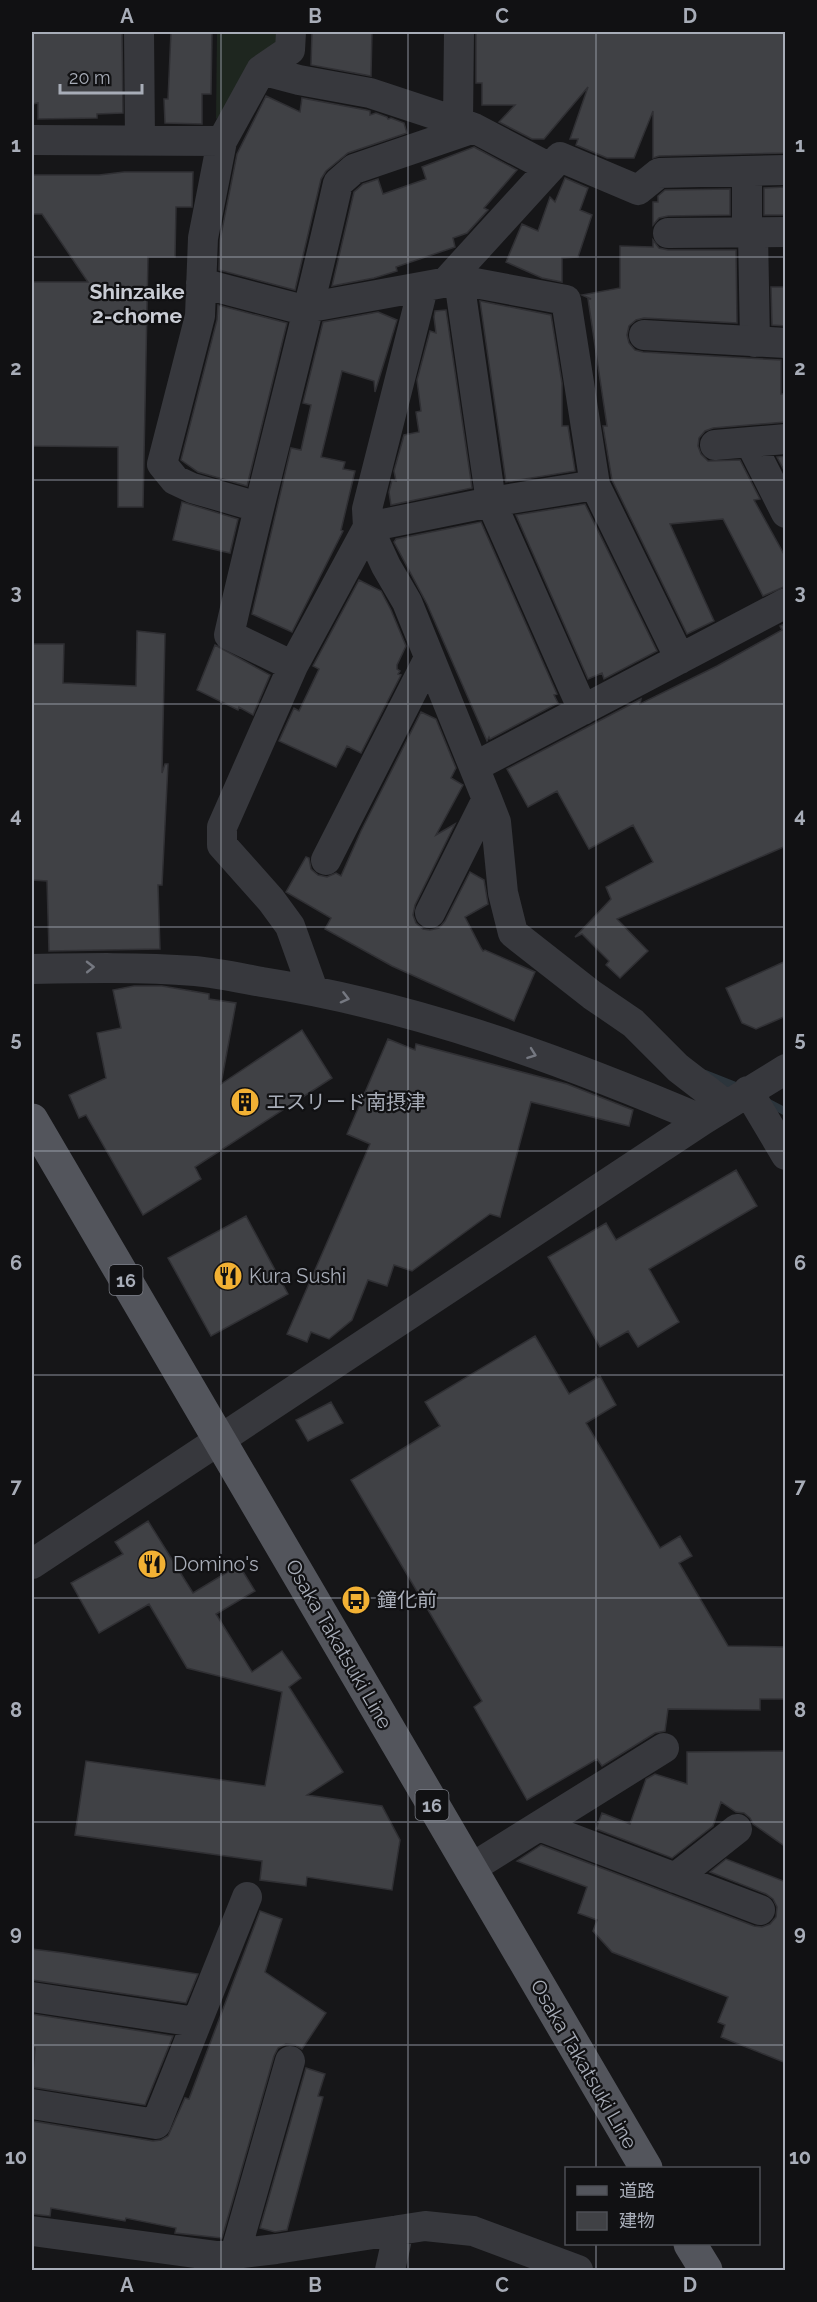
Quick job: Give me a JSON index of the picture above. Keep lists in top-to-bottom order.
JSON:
{
  "streets": {
    "main road": ["16", "Osaka Takatsuki Line"]
  },
  "districts": ["Shinzaike 2-chome"],
  "places": {
    "building": ["エスリード南摂津"],
    "restaurant": ["Kura Sushi", "Domino's"],
    "bus stop": ["鐘化前"]
  },
  "legend": ["道路", "建物"],
  "scale_bar": "20 m",
  "grid": {
    "columns": [
      "A",
      "B",
      "C",
      "D"
    ],
    "rows": [
      "1",
      "2",
      "3",
      "4",
      "5",
      "6",
      "7",
      "8",
      "9",
      "10"
    ]
  }
}
